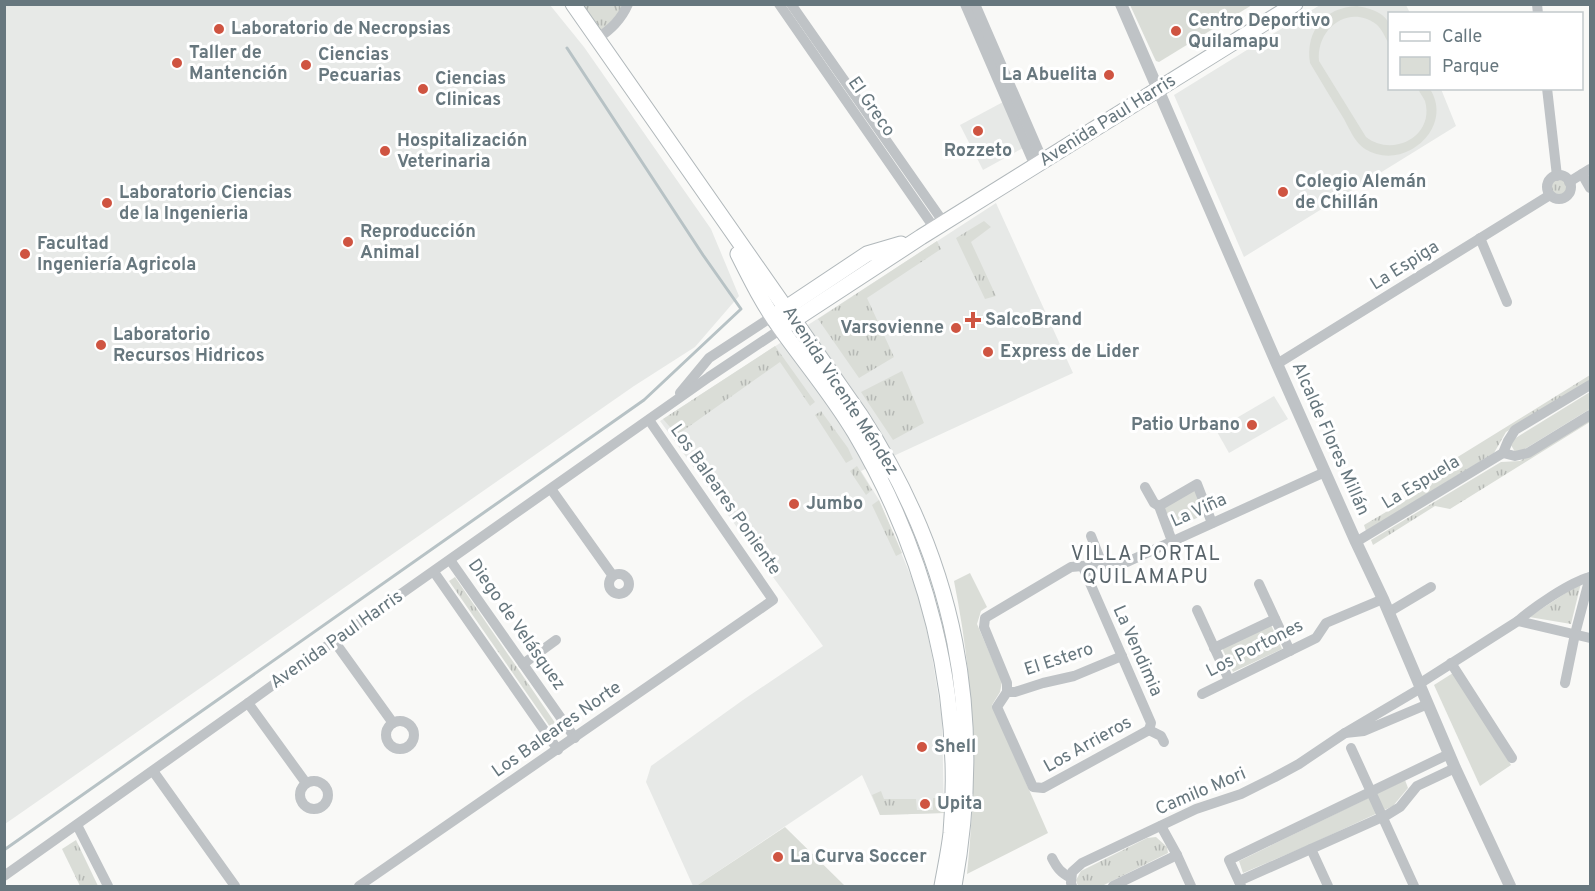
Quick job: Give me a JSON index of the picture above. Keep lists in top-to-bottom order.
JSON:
{
  "streets": {
    "main road": ["Avenida Paul Harris", "Avenida Vicente Méndez"],
    "street": [
      "El Greco",
      "La Espiga",
      "Alcalde Flores Millán",
      "La Espuela",
      "Los Baleares Poniente",
      "La Viña",
      "Diego de Velásquez",
      "Los Portones",
      "La Vendimia",
      "El Estero",
      "Los Baleares Norte",
      "Los Arrieros",
      "Camilo Mori"
    ]
  },
  "crossings": [
    ["El Greco", "Avenida Paul Harris"],
    ["Avenida Paul Harris", "Avenida Vicente Méndez"],
    ["Avenida Paul Harris", "Alcalde Flores Millán"],
    ["Avenida Paul Harris", "Los Baleares Poniente"],
    ["Avenida Paul Harris", "Diego de Velásquez"],
    ["La Espiga", "Alcalde Flores Millán"],
    ["Alcalde Flores Millán", "La Espuela"],
    ["Alcalde Flores Millán", "La Viña"],
    ["Alcalde Flores Millán", "Los Portones"],
    ["Alcalde Flores Millán", "Camilo Mori"],
    ["Los Baleares Poniente", "Los Baleares Norte"],
    ["La Viña", "La Vendimia"],
    ["La Viña", "El Estero"],
    ["La Viña", "Los Arrieros"],
    ["Diego de Velásquez", "Los Baleares Norte"],
    ["La Vendimia", "El Estero"],
    ["La Vendimia", "Los Arrieros"],
    ["El Estero", "Los Arrieros"]
  ],
  "districts": ["VILLA PORTAL QUILAMAPU"],
  "places": {
    "other": [
      "Laboratorio de Necropsias",
      "Centro Deportivo Quilamapu",
      "Taller de Mantención",
      "Ciencias Pecuarias",
      "La Abuelita",
      "Ciencias Clinicas",
      "Rozzeto",
      "Hospitalización Veterinaria",
      "Colegio Alemán de Chillán",
      "Laboratorio Ciencias de la Ingenieria",
      "Reproducción Animal",
      "Facultad Ingeniería Agricola",
      "Varsovienne",
      "Laboratorio Recursos Hidricos",
      "Express de Lider",
      "Patio Urbano",
      "Jumbo",
      "Shell",
      "Upita",
      "La Curva Soccer"
    ],
    "health": ["SalcoBrand"]
  },
  "legend": ["Calle", "Parque"]
}
